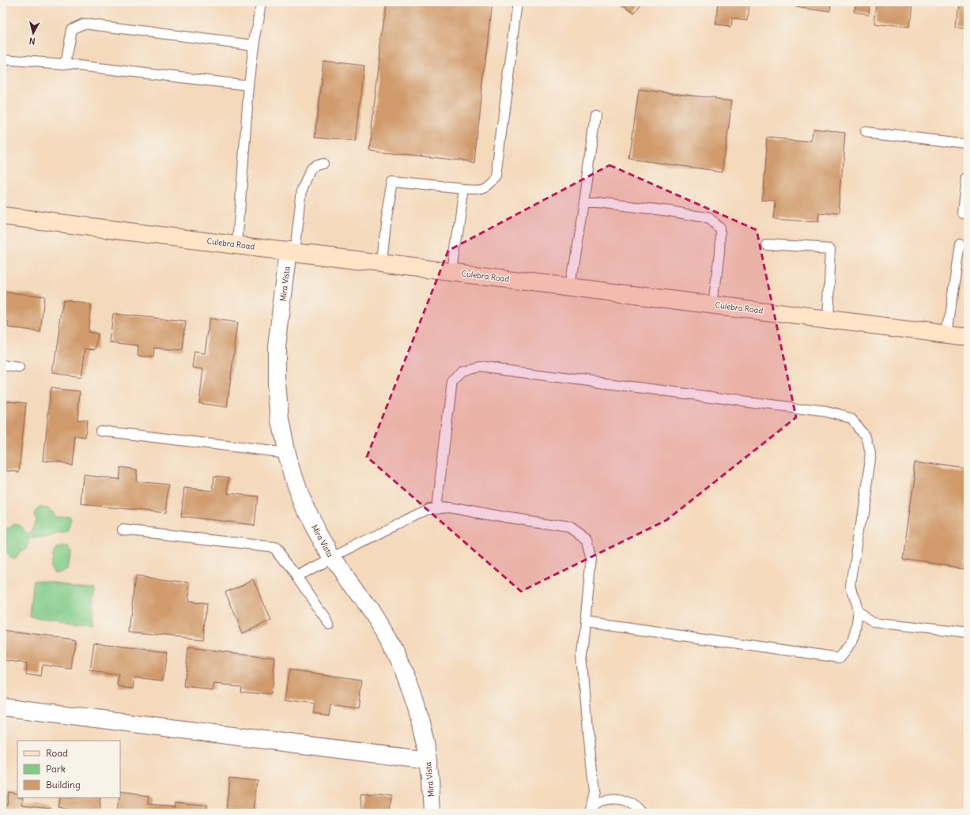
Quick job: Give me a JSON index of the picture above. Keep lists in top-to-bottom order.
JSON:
{
  "streets": {
    "main road": ["Culebra Road"],
    "street": ["Mira Vista"]
  },
  "crossings": [
    ["Culebra Road", "Mira Vista"]
  ],
  "legend": ["Road", "Park", "Building"],
  "north": "bottom"
}
